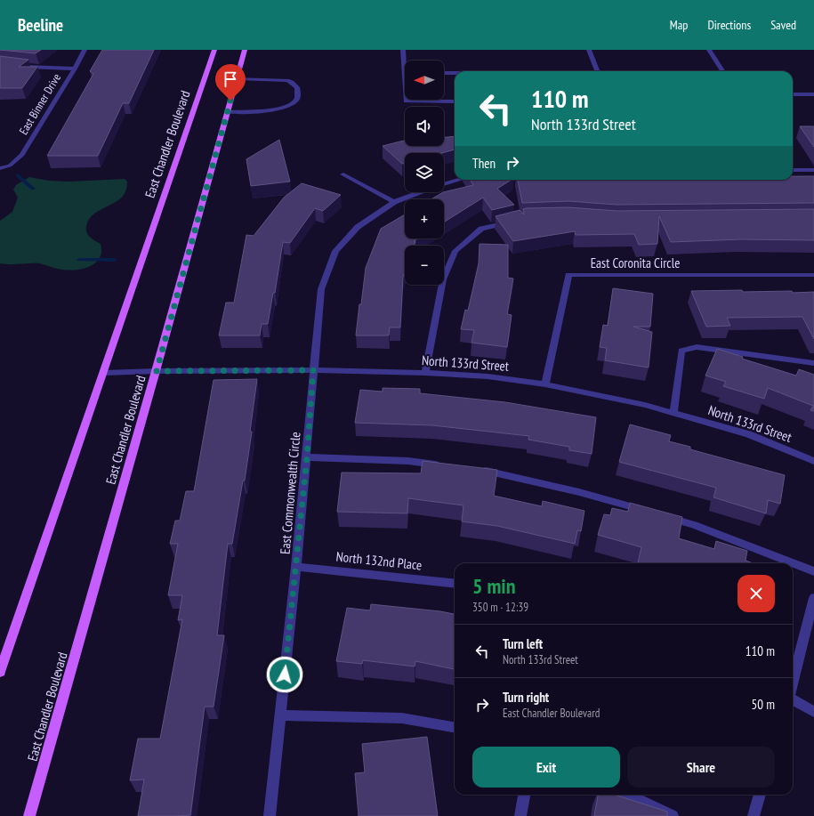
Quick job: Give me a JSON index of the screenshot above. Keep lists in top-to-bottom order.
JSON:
{
  "streets": {
    "main road": ["East Chandler Boulevard"],
    "street": [
      "East Binner Drive",
      "East Coronita Circle",
      "North 133rd Street",
      "East Commonwealth Circle",
      "North 132nd Place"
    ]
  },
  "crossings": [
    ["East Chandler Boulevard", "North 133rd Street"],
    ["East Coronita Circle", "North 133rd Street"],
    ["North 133rd Street", "East Commonwealth Circle"],
    ["East Commonwealth Circle", "North 132nd Place"]
  ],
  "north": "left",
  "page": {
    "header": "Beeline",
    "nav": ["Map", "Directions", "Saved"],
    "map_buttons": ["+", "−"],
    "turn": ["110 m", "North 133rd Street"],
    "then": "Then",
    "heading": ["5 min", "350 m · 12:39"],
    "list": [
      {
        "name": "Turn left",
        "note": "North 133rd Street",
        "value": "110 m"
      },
      {
        "name": "Turn right",
        "note": "East Chandler Boulevard",
        "value": "50 m"
      }
    ],
    "buttons": ["Exit", "Share"]
  }
}
